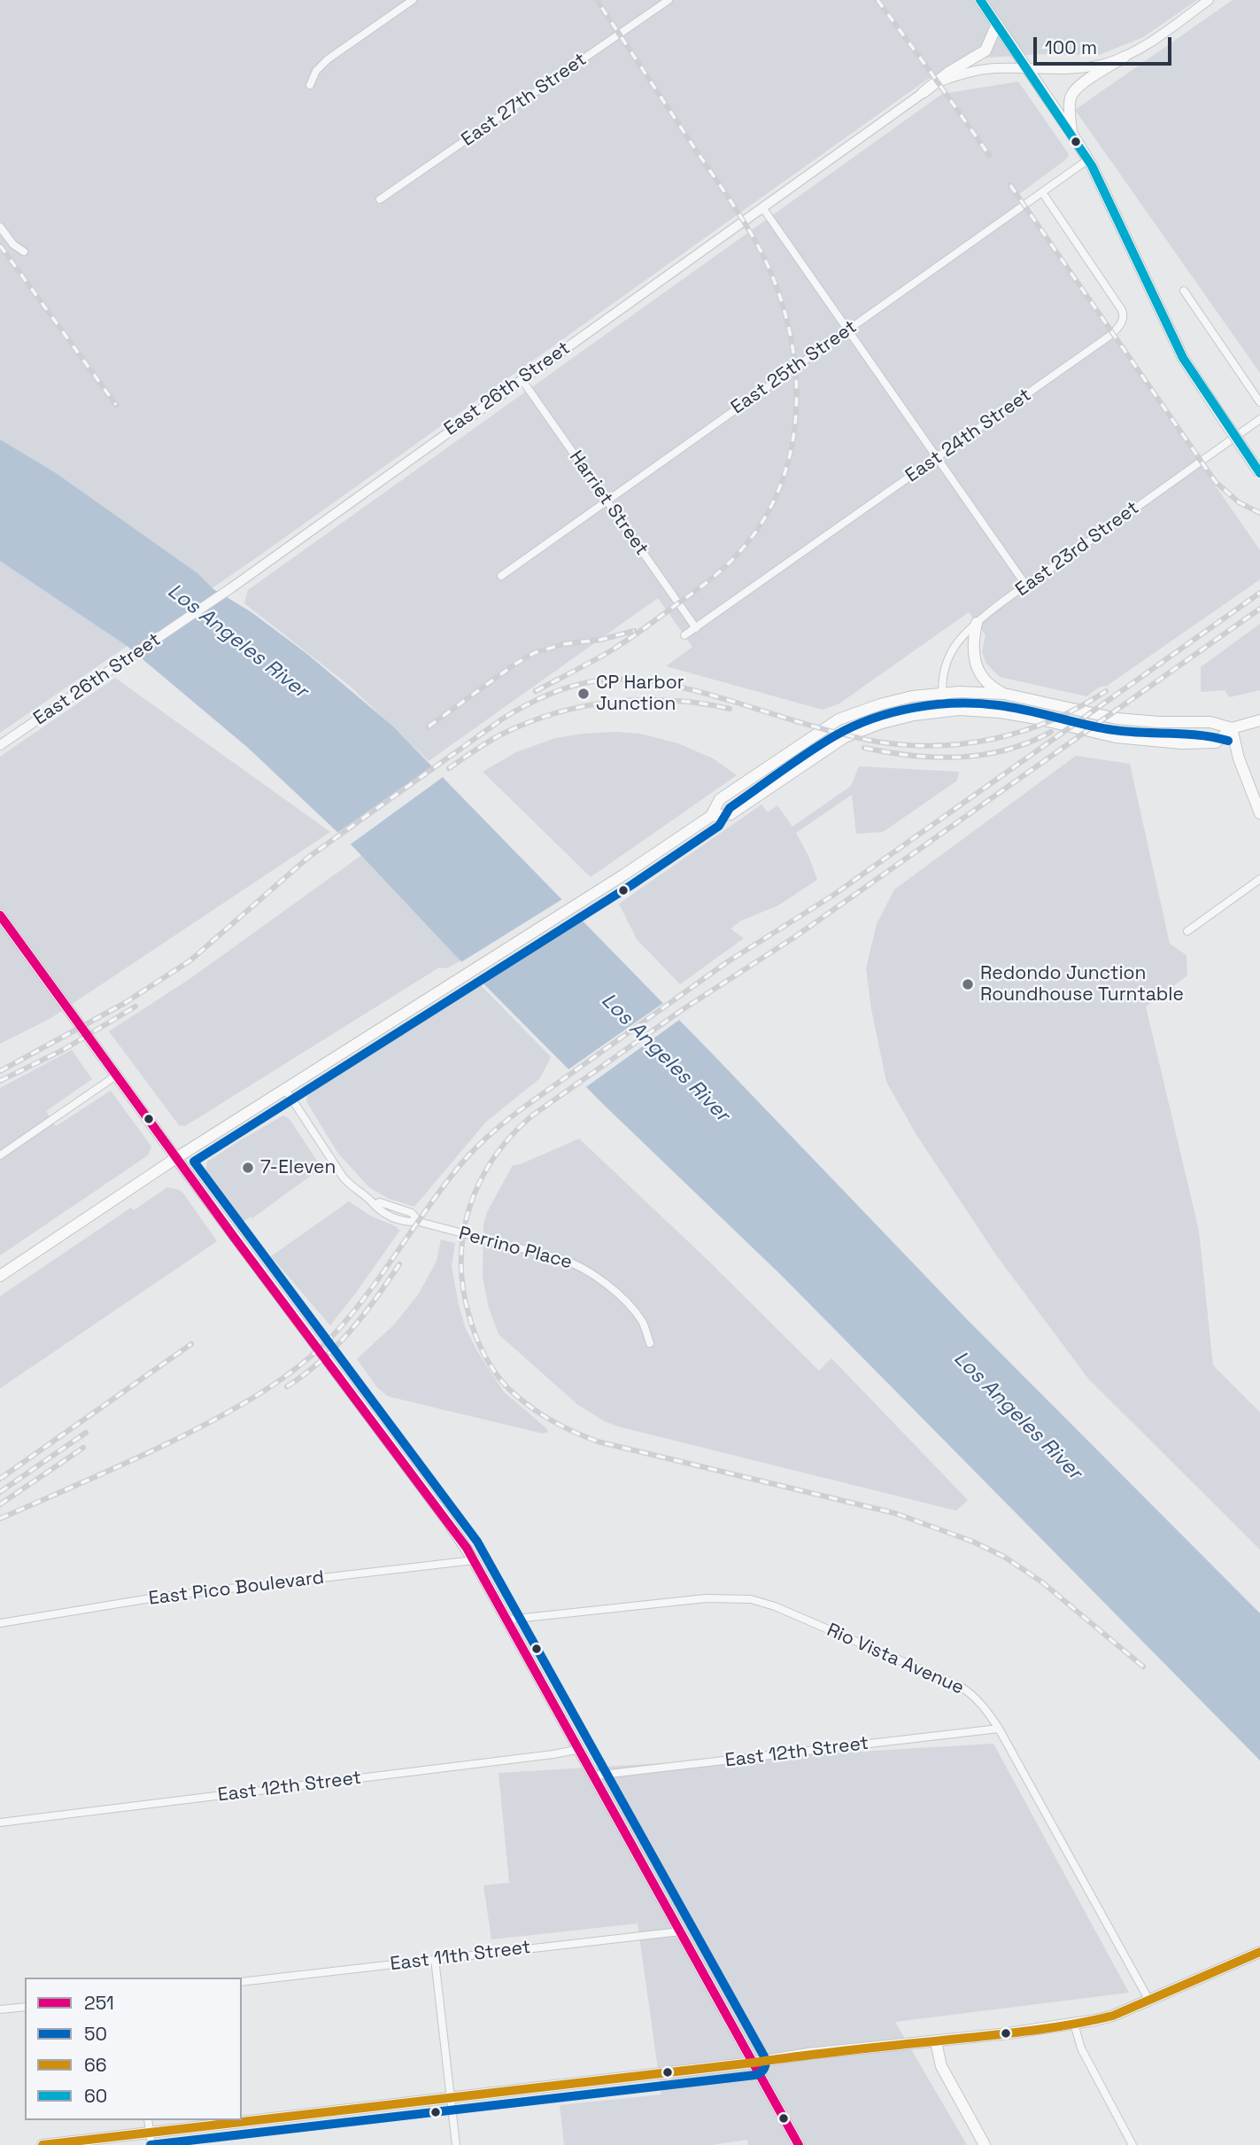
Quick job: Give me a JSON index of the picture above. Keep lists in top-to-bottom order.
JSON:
{
  "streets": {
    "street": [
      "East 27th Street",
      "East 25th Street",
      "East 26th Street",
      "East 24th Street",
      "Harriet Street",
      "East 23rd Street",
      "Perrino Place",
      "East Pico Boulevard",
      "Rio Vista Avenue",
      "East 12th Street",
      "East 11th Street"
    ]
  },
  "crossings": [
    ["East 25th Street", "East 24th Street"],
    ["East 25th Street", "Harriet Street"],
    ["East 26th Street", "Harriet Street"],
    ["East 24th Street", "Harriet Street"],
    ["Rio Vista Avenue", "East 12th Street"]
  ],
  "water": ["Los Angeles River"],
  "places": ["CP Harbor Junction", "Redondo Junction Roundhouse Turntable", "7-Eleven"],
  "lines": [
    "transit line 60",
    "transit line 50",
    "transit line 251",
    "transit line 66"
  ],
  "legend": [
    "251",
    "50",
    "66",
    "60"
  ],
  "scale_bar": "100 m"
}
